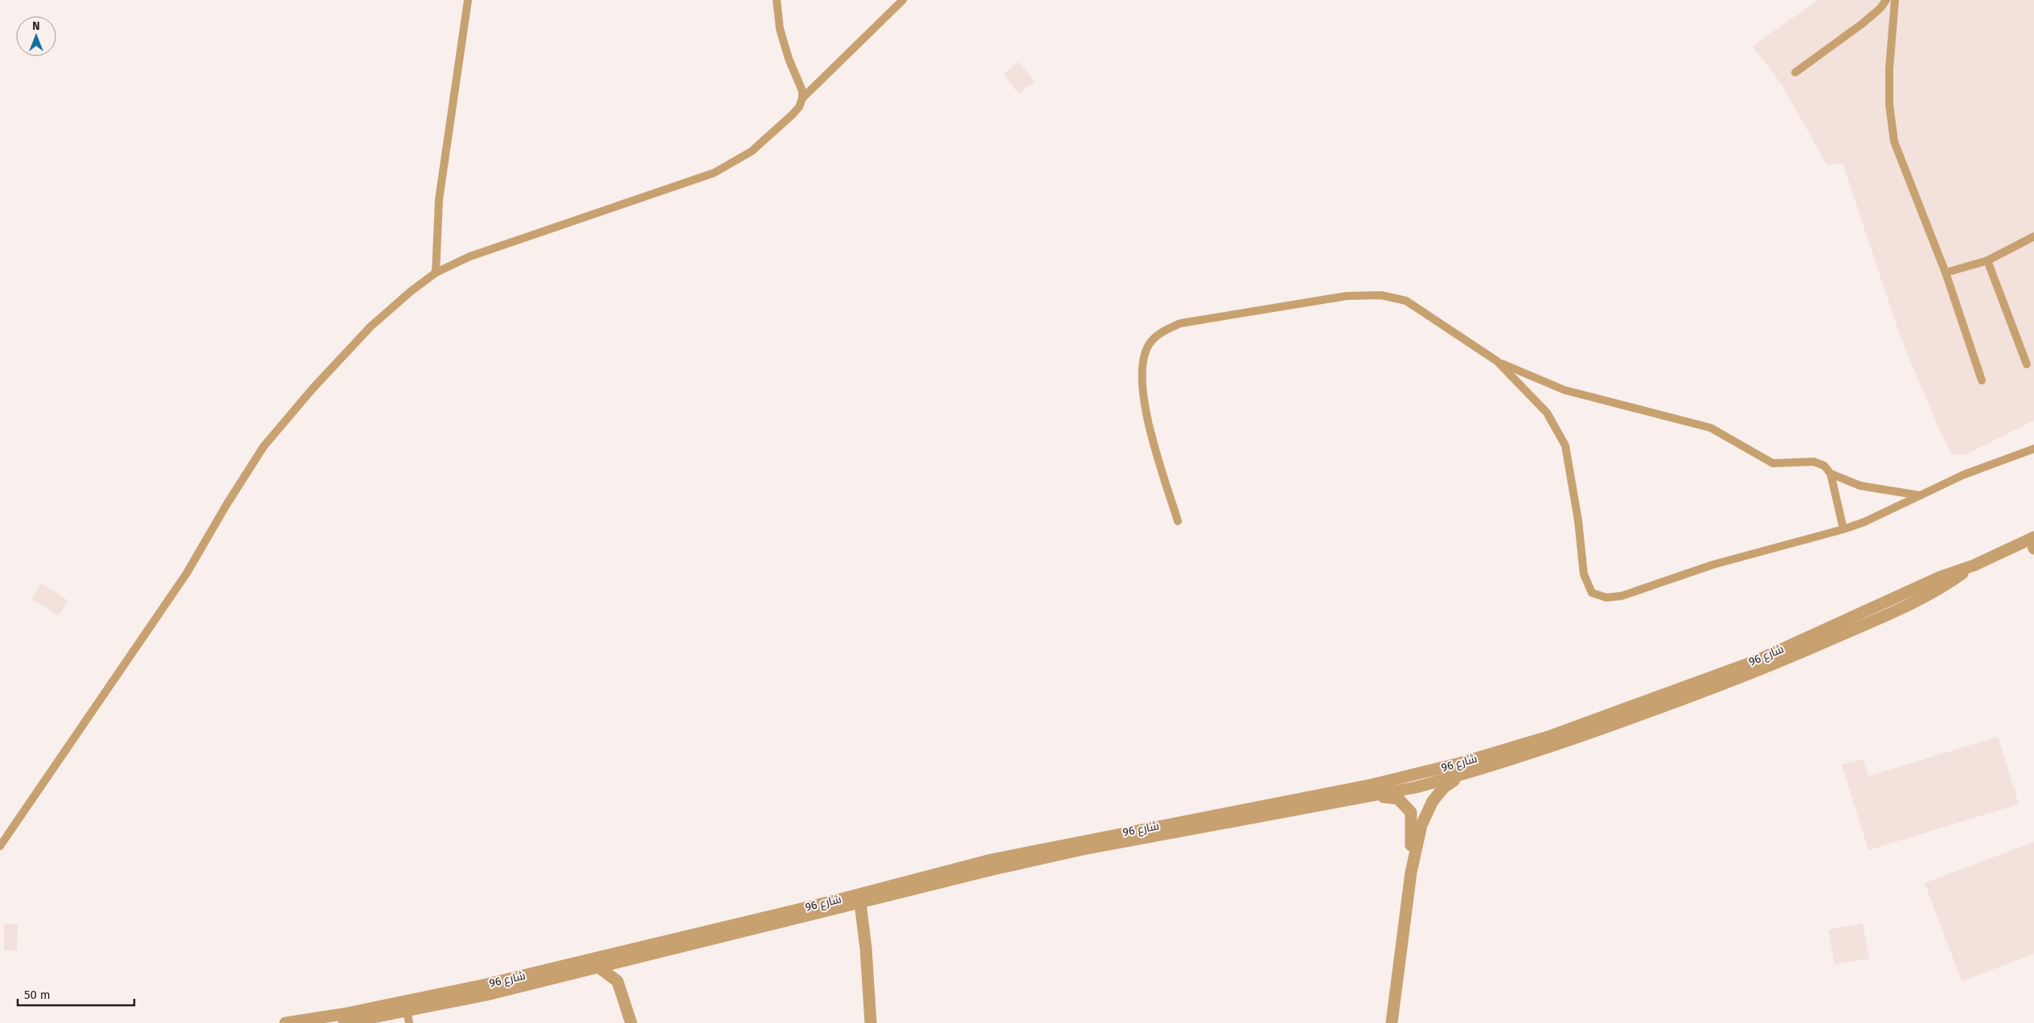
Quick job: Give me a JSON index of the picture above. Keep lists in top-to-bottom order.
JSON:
{
  "streets": {
    "street": ["شارع 96"]
  },
  "scale_bar": "50 m",
  "north": "top"
}
